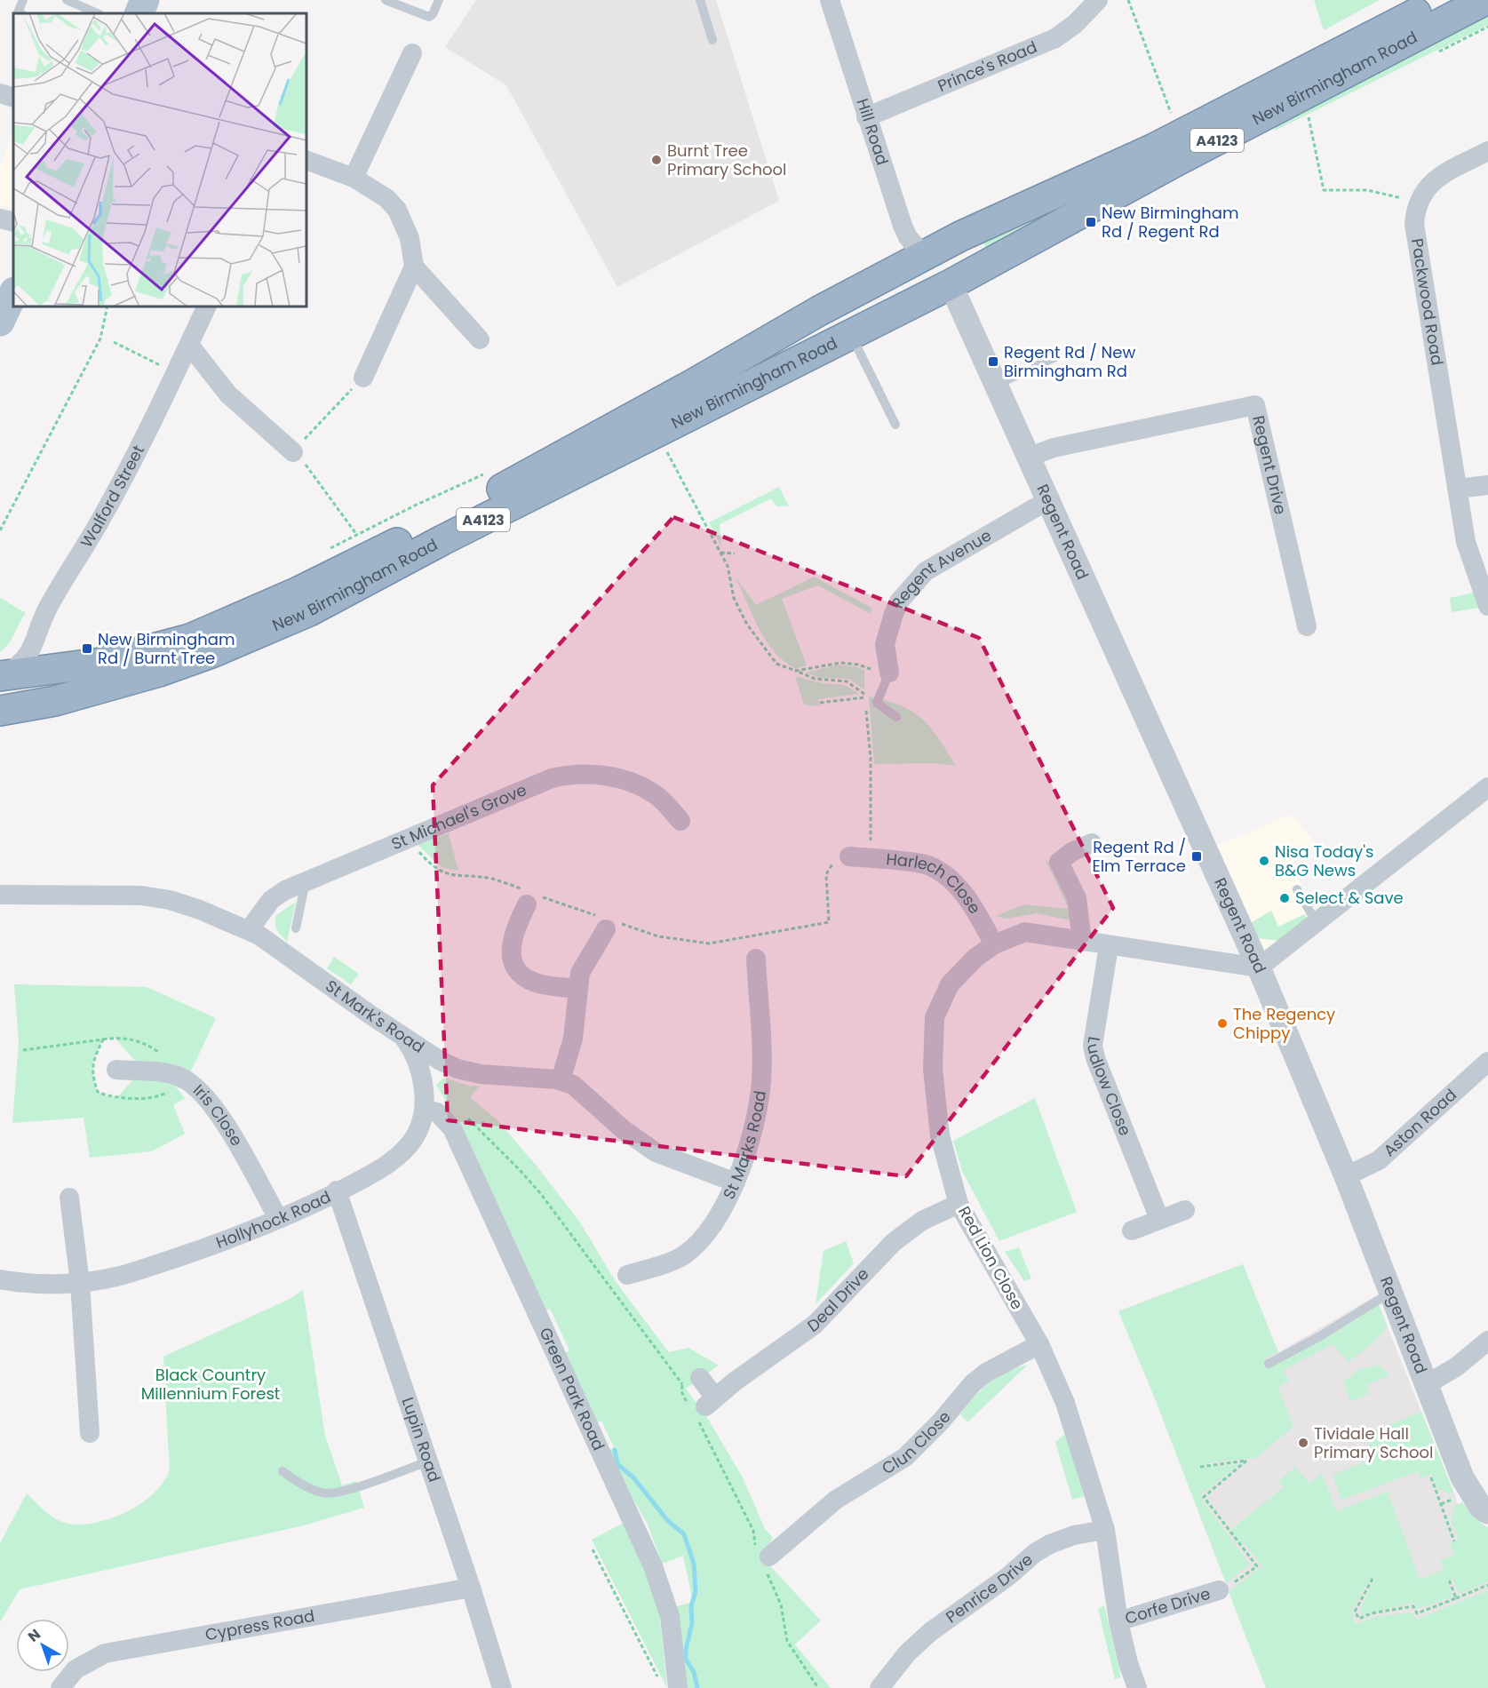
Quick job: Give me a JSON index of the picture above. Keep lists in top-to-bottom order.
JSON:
{
  "streets": {
    "highway": ["New Birmingham Road", "A4123"],
    "street": [
      "Prince's Road",
      "Hill Road",
      "Packwood Road",
      "Regent Drive",
      "Walford Street",
      "Regent Road",
      "Regent Avenue",
      "St Michael's Grove",
      "Harlech Close",
      "St Mark's Road",
      "Ludlow Close",
      "Iris Close",
      "Aston Road",
      "St Marks Road",
      "Hollyhock Road",
      "Red Lion Close",
      "Deal Drive",
      "Green Park Road",
      "Lupin Road",
      "Clun Close",
      "Penrice Drive",
      "Corfe Drive",
      "Cypress Road"
    ]
  },
  "crossings": [
    ["Prince's Road", "Hill Road"],
    ["New Birmingham Road", "Hill Road"],
    ["New Birmingham Road", "Walford Street"],
    ["New Birmingham Road", "Regent Road"],
    ["Regent Drive", "Regent Road"],
    ["Regent Road", "Regent Avenue"],
    ["Regent Road", "Aston Road"],
    ["Regent Road", "Red Lion Close"],
    ["St Michael's Grove", "St Mark's Road"],
    ["Harlech Close", "Red Lion Close"],
    ["St Mark's Road", "St Marks Road"],
    ["St Mark's Road", "Hollyhock Road"],
    ["Ludlow Close", "Red Lion Close"],
    ["Iris Close", "Hollyhock Road"],
    ["Hollyhock Road", "Green Park Road"],
    ["Hollyhock Road", "Lupin Road"],
    ["Red Lion Close", "Deal Drive"],
    ["Red Lion Close", "Clun Close"],
    ["Red Lion Close", "Penrice Drive"],
    ["Red Lion Close", "Corfe Drive"],
    ["Lupin Road", "Cypress Road"]
  ],
  "parks": ["Black Country Millennium Forest"],
  "places": {
    "other": [
      "Burnt Tree Primary School",
      "Nisa Today's B&G News",
      "Select & Save",
      "The Regency Chippy",
      "Tividale Hall Primary School"
    ],
    "transit": [
      "New Birmingham Rd / Regent Rd",
      "Regent Rd / New Birmingham Rd",
      "New Birmingham Rd / Burnt Tree",
      "Regent Rd / Elm Terrace"
    ]
  },
  "north": "top left"
}
